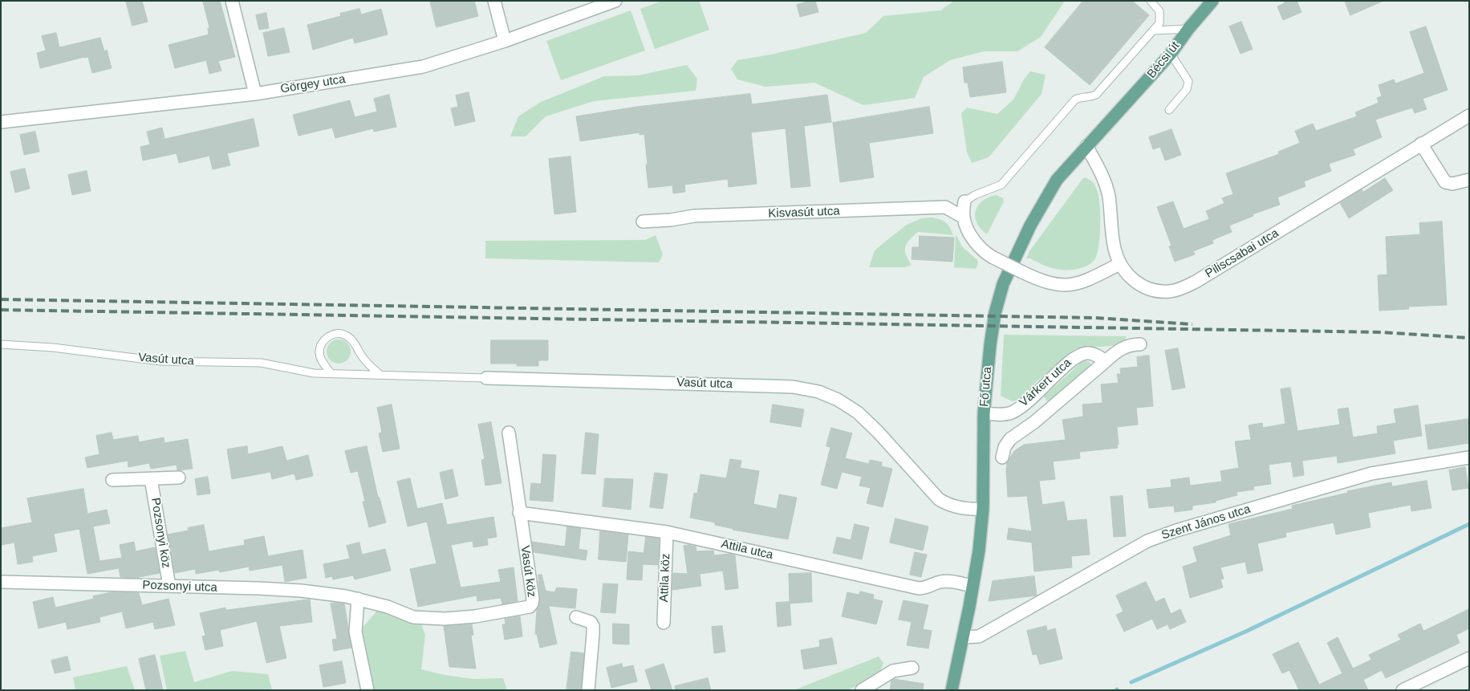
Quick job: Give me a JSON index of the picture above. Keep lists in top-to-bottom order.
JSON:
{
  "streets": {
    "main road": ["Bécsi út", "Fő utca"],
    "street": [
      "Görgey utca",
      "Kisvasút utca",
      "Piliscsabai utca",
      "Vasút utca",
      "Várkert utca",
      "Szent János utca",
      "Pozsonyi köz",
      "Attila utca",
      "Vasút köz",
      "Attila köz",
      "Pozsonyi utca"
    ]
  },
  "crossings": [
    ["Bécsi út", "Fő utca"],
    ["Piliscsabai utca", "Fő utca"],
    ["Vasút utca", "Fő utca"],
    ["Várkert utca", "Fő utca"],
    ["Fő utca", "Szent János utca"],
    ["Fő utca", "Attila utca"],
    ["Pozsonyi köz", "Pozsonyi utca"],
    ["Attila utca", "Vasút köz"],
    ["Attila utca", "Attila köz"],
    ["Vasút köz", "Pozsonyi utca"]
  ]
}
